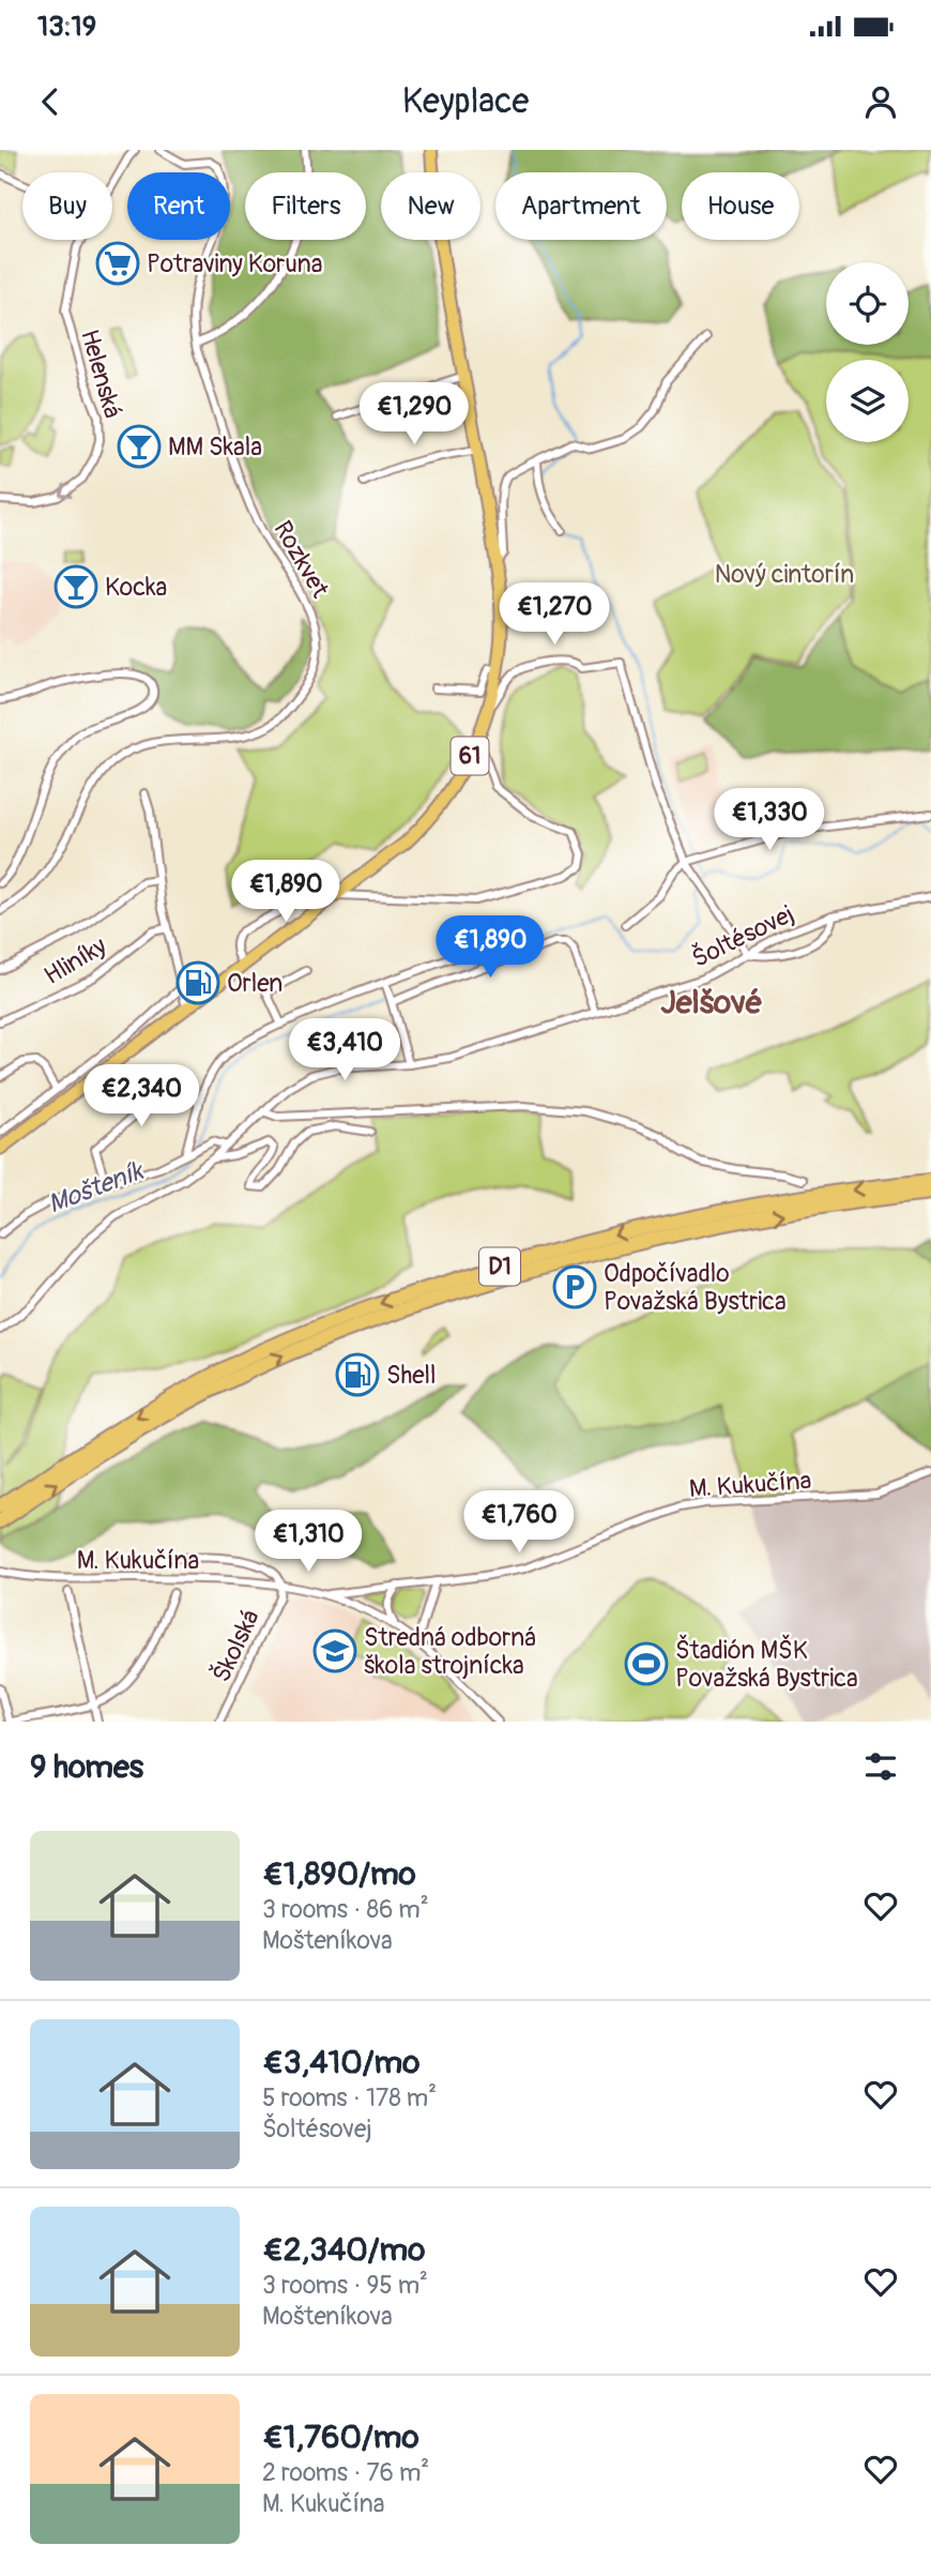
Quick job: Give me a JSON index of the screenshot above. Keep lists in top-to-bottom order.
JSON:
{
  "streets": {
    "highway": ["D1"],
    "main road": ["61"],
    "street": [
      "Helenská",
      "Rozkvet",
      "Šoltésovej",
      "Hliníky",
      "M. Kukučína",
      "Školská"
    ]
  },
  "crossings": [
    ["M. Kukučína", "Školská"]
  ],
  "one_way": ["Helenská"],
  "districts": ["Jelšové"],
  "water": ["Mošteník"],
  "parks": ["Nový cintorín"],
  "places": {
    "supermarket": ["Potraviny Koruna"],
    "bar": ["MM Skala", "Kocka"],
    "fuel station": ["Orlen", "Shell"],
    "parking": ["Odpočívadlo Považská Bystrica"],
    "school or university": ["Stredná odborná škola strojnícka"],
    "sports": ["Štadión MŠK Považská Bystrica"]
  },
  "page": {
    "status": "13:19",
    "header": "Keyplace",
    "chip": [
      "Buy",
      "Rent",
      "Filters",
      "New",
      "Apartment",
      "House"
    ],
    "price": [
      "€1,290",
      "€1,270",
      "€1,330",
      "€1,890",
      "€1,890",
      "€3,410",
      "€2,340",
      "€1,760",
      "€1,310"
    ],
    "heading": "9 homes",
    "list": [
      {
        "name": "€1,890/mo",
        "note": "3 rooms · 86 m² · Mošteníkova"
      },
      {
        "name": "€3,410/mo",
        "note": "5 rooms · 178 m² · Šoltésovej"
      },
      {
        "name": "€2,340/mo",
        "note": "3 rooms · 95 m² · Mošteníkova"
      },
      {
        "name": "€1,760/mo",
        "note": "2 rooms · 76 m² · M. Kukučína"
      }
    ]
  }
}
